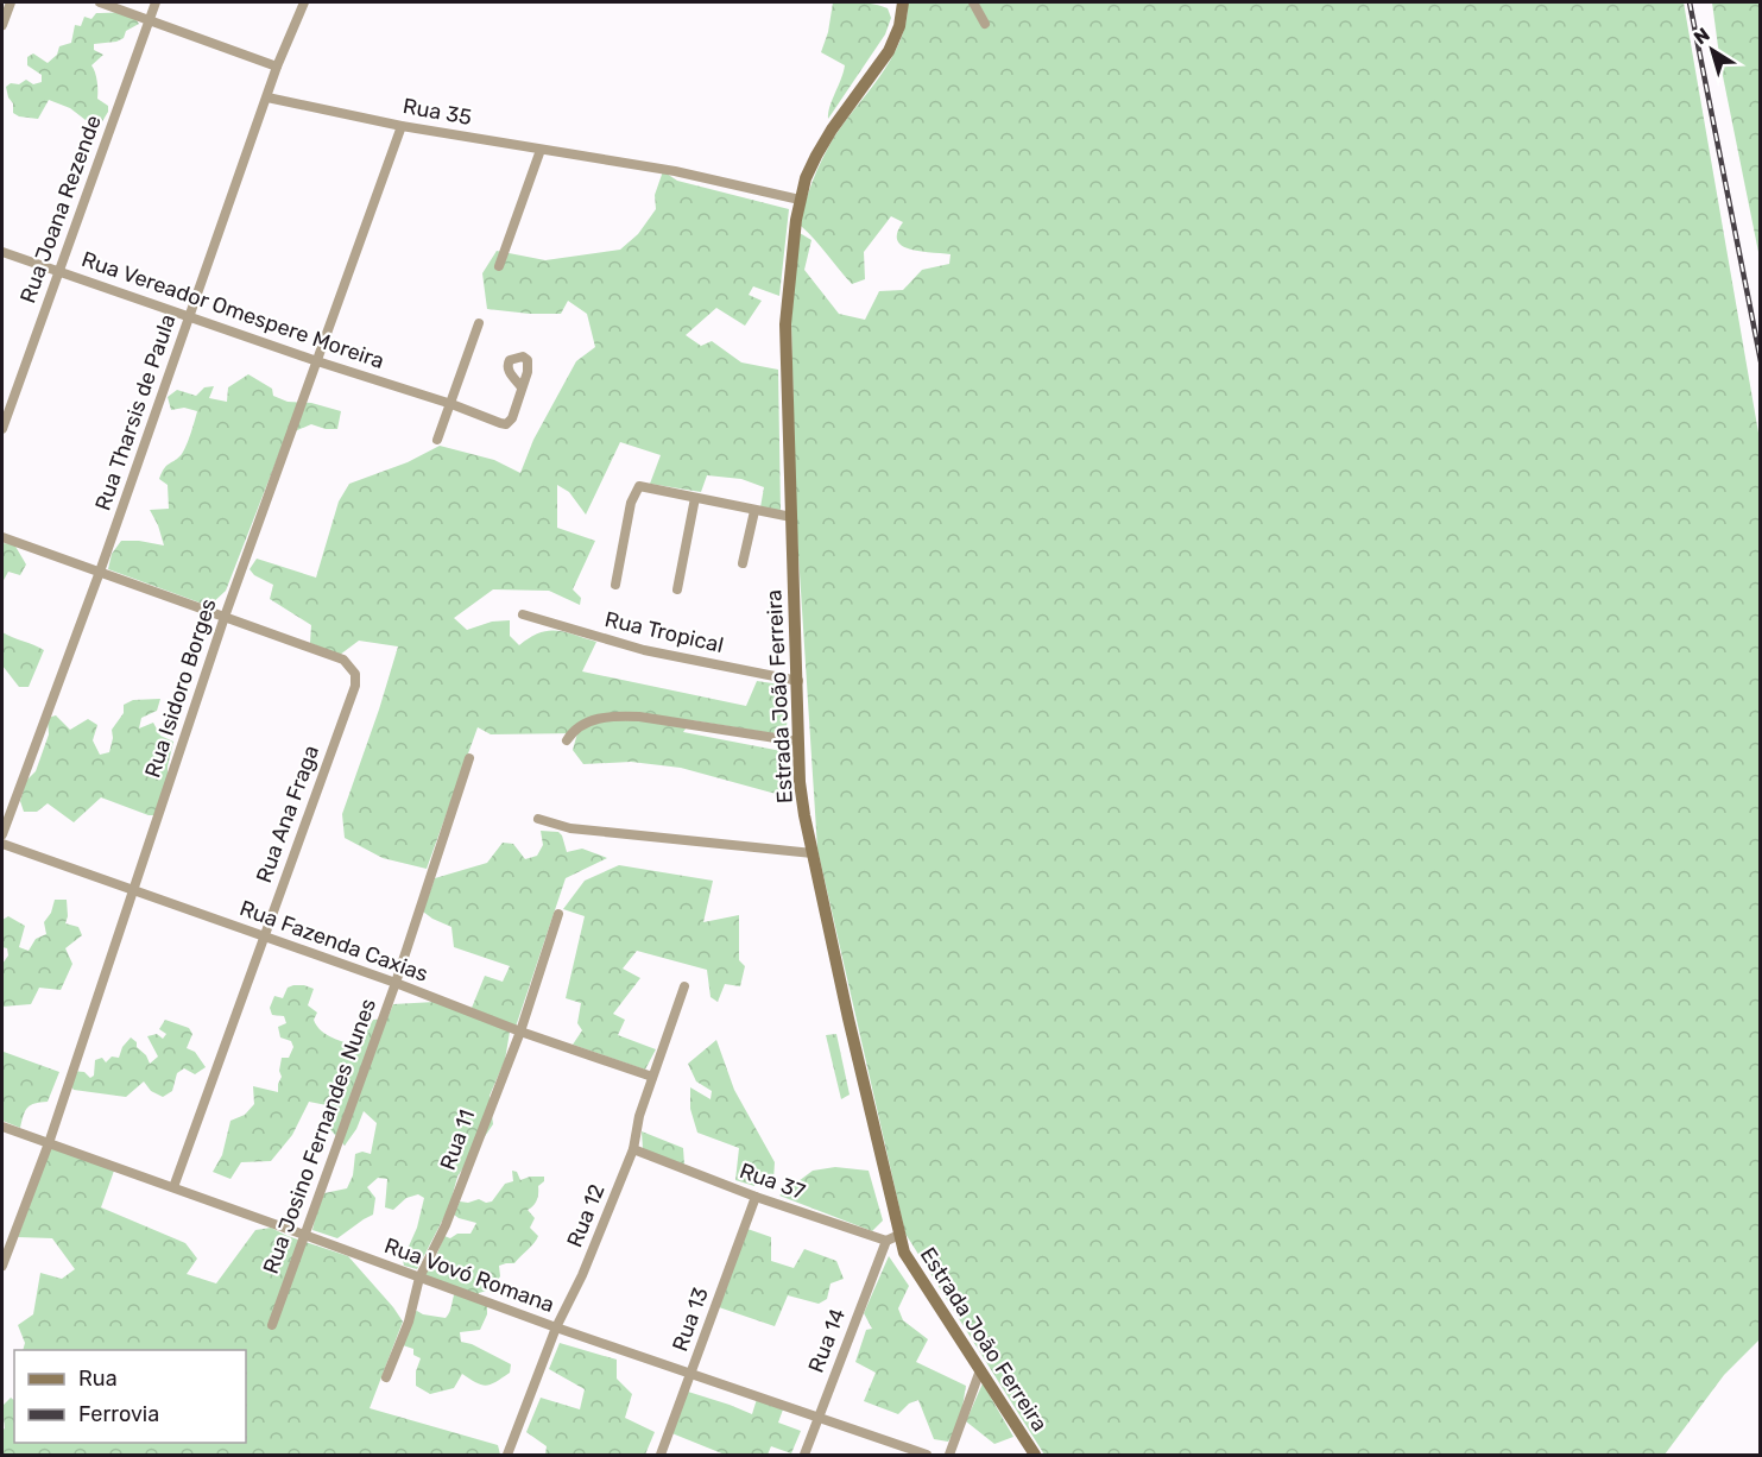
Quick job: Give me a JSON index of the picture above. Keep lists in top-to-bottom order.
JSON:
{
  "streets": {
    "street": [
      "Rua 35",
      "Rua Joana Rezende",
      "Rua Vereador Omespere Moreira",
      "Rua Tharsis de Paula",
      "Rua Tropical",
      "Rua Isidoro Borges",
      "Estrada João Ferreira",
      "Rua Ana Fraga",
      "Rua Fazenda Caxias",
      "Rua Josino Fernandes Nunes",
      "Rua 11",
      "Rua 37",
      "Rua 12",
      "Rua Vovó Romana",
      "Rua 13",
      "Rua 14"
    ]
  },
  "crossings": [
    ["Rua 35", "Rua Tharsis de Paula"],
    ["Rua 35", "Rua Isidoro Borges"],
    ["Rua 35", "Estrada João Ferreira"],
    ["Rua Joana Rezende", "Rua Vereador Omespere Moreira"],
    ["Rua Vereador Omespere Moreira", "Rua Tharsis de Paula"],
    ["Rua Vereador Omespere Moreira", "Rua Isidoro Borges"],
    ["Rua Tropical", "Estrada João Ferreira"],
    ["Rua Isidoro Borges", "Rua Ana Fraga"],
    ["Rua Isidoro Borges", "Rua Fazenda Caxias"],
    ["Rua Isidoro Borges", "Rua Vovó Romana"],
    ["Rua Ana Fraga", "Rua Fazenda Caxias"],
    ["Rua Ana Fraga", "Rua Vovó Romana"],
    ["Rua Fazenda Caxias", "Rua Josino Fernandes Nunes"],
    ["Rua Fazenda Caxias", "Rua 11"],
    ["Rua Fazenda Caxias", "Rua 12"],
    ["Rua Josino Fernandes Nunes", "Rua Vovó Romana"],
    ["Rua 11", "Rua Vovó Romana"],
    ["Rua 37", "Rua 12"],
    ["Rua 37", "Rua 13"],
    ["Rua 37", "Rua 14"],
    ["Rua 12", "Rua Vovó Romana"],
    ["Rua Vovó Romana", "Rua 13"],
    ["Rua Vovó Romana", "Rua 14"]
  ],
  "legend": ["Rua", "Ferrovia"],
  "north": "top left"
}
